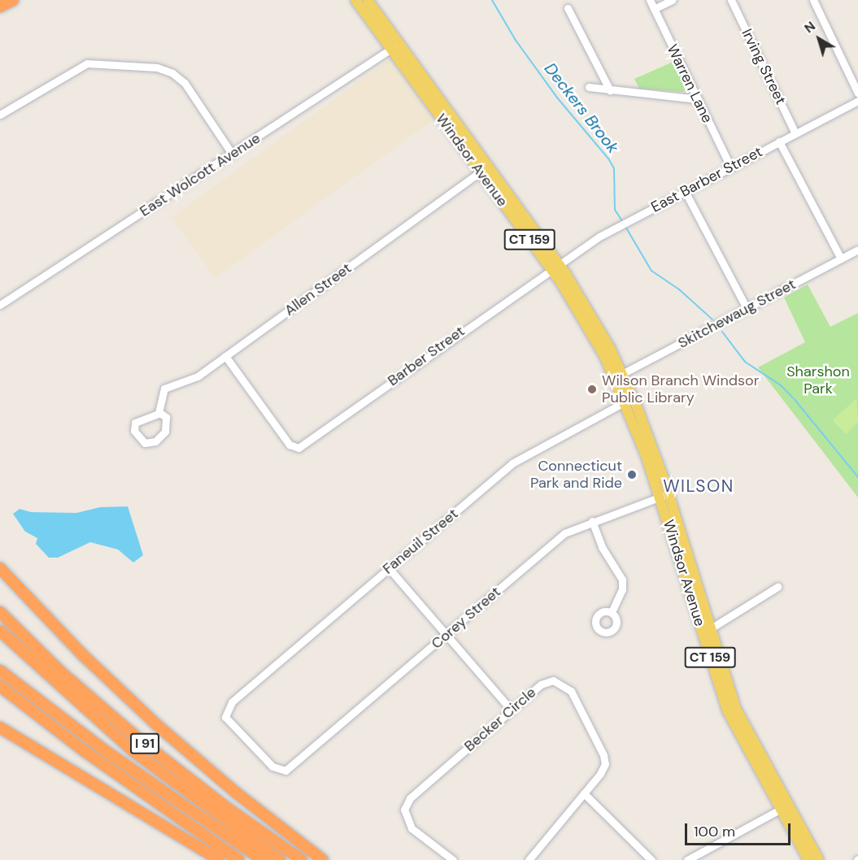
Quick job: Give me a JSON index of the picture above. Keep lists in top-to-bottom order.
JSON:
{
  "streets": {
    "highway": ["I 91"],
    "main road": ["Windsor Avenue", "CT 159"],
    "street": [
      "Irving Street",
      "Warren Lane",
      "East Wolcott Avenue",
      "East Barber Street",
      "Allen Street",
      "Skitchewaug Street",
      "Barber Street",
      "Faneuil Street",
      "Corey Street",
      "Becker Circle"
    ]
  },
  "crossings": [
    ["Irving Street", "East Barber Street"],
    ["Warren Lane", "East Barber Street"],
    ["Windsor Avenue", "East Wolcott Avenue"],
    ["Windsor Avenue", "East Barber Street"],
    ["Windsor Avenue", "Allen Street"],
    ["Windsor Avenue", "Skitchewaug Street"],
    ["Windsor Avenue", "Barber Street"],
    ["Windsor Avenue", "Faneuil Street"],
    ["Windsor Avenue", "Corey Street"],
    ["East Barber Street", "Barber Street"],
    ["Allen Street", "Barber Street"],
    ["Faneuil Street", "Corey Street"]
  ],
  "districts": ["WILSON"],
  "water": ["Deckers Brook"],
  "parks": ["Sharshon Park"],
  "places": ["Wilson Branch Windsor Public Library", "Connecticut Park and Ride"],
  "scale_bar": "100 m",
  "north": "top left"
}
